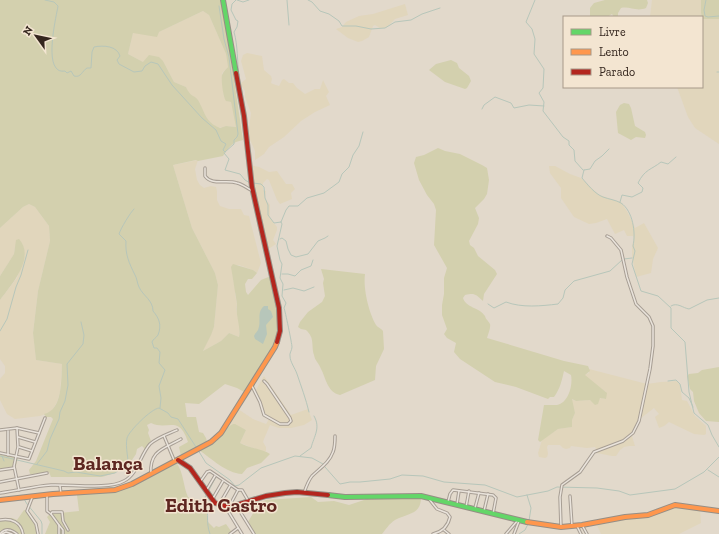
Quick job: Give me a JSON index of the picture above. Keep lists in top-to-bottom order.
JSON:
{
  "districts": ["Balança", "Edith Castro"],
  "legend": ["Livre", "Lento", "Parado"],
  "north": "top left"
}
